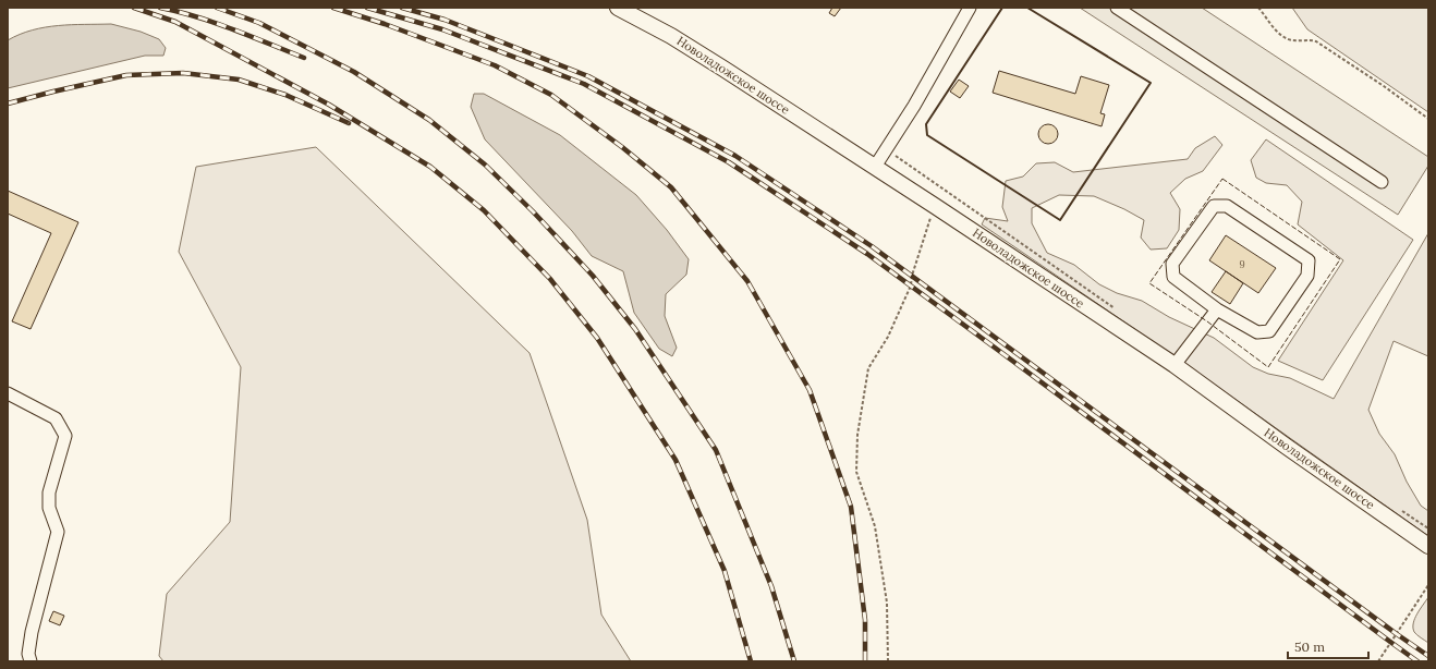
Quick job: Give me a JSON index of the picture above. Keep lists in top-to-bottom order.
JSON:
{
  "streets": {
    "main road": ["Новоладожское шоссе"]
  },
  "house_numbers": ["9"],
  "scale_bar": "50 m"
}
